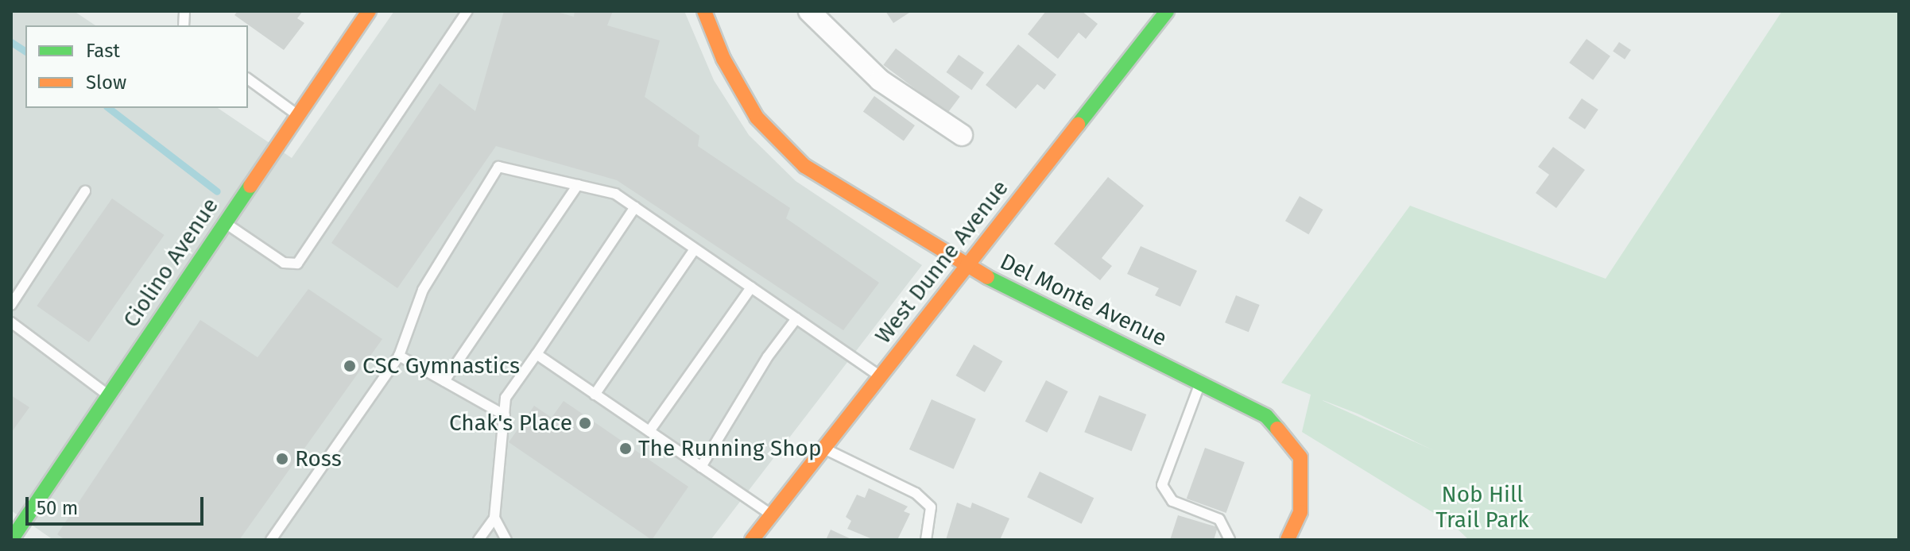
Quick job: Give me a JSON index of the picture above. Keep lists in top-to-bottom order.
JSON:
{
  "streets": {
    "street": ["West Dunne Avenue", "Ciolino Avenue", "Del Monte Avenue"]
  },
  "crossings": [
    ["West Dunne Avenue", "Del Monte Avenue"]
  ],
  "parks": ["Nob Hill Trail Park"],
  "places": [
    "CSC Gymnastics",
    "Chak's Place",
    "The Running Shop",
    "Ross"
  ],
  "legend": ["Fast", "Slow"],
  "scale_bar": "50 m"
}
